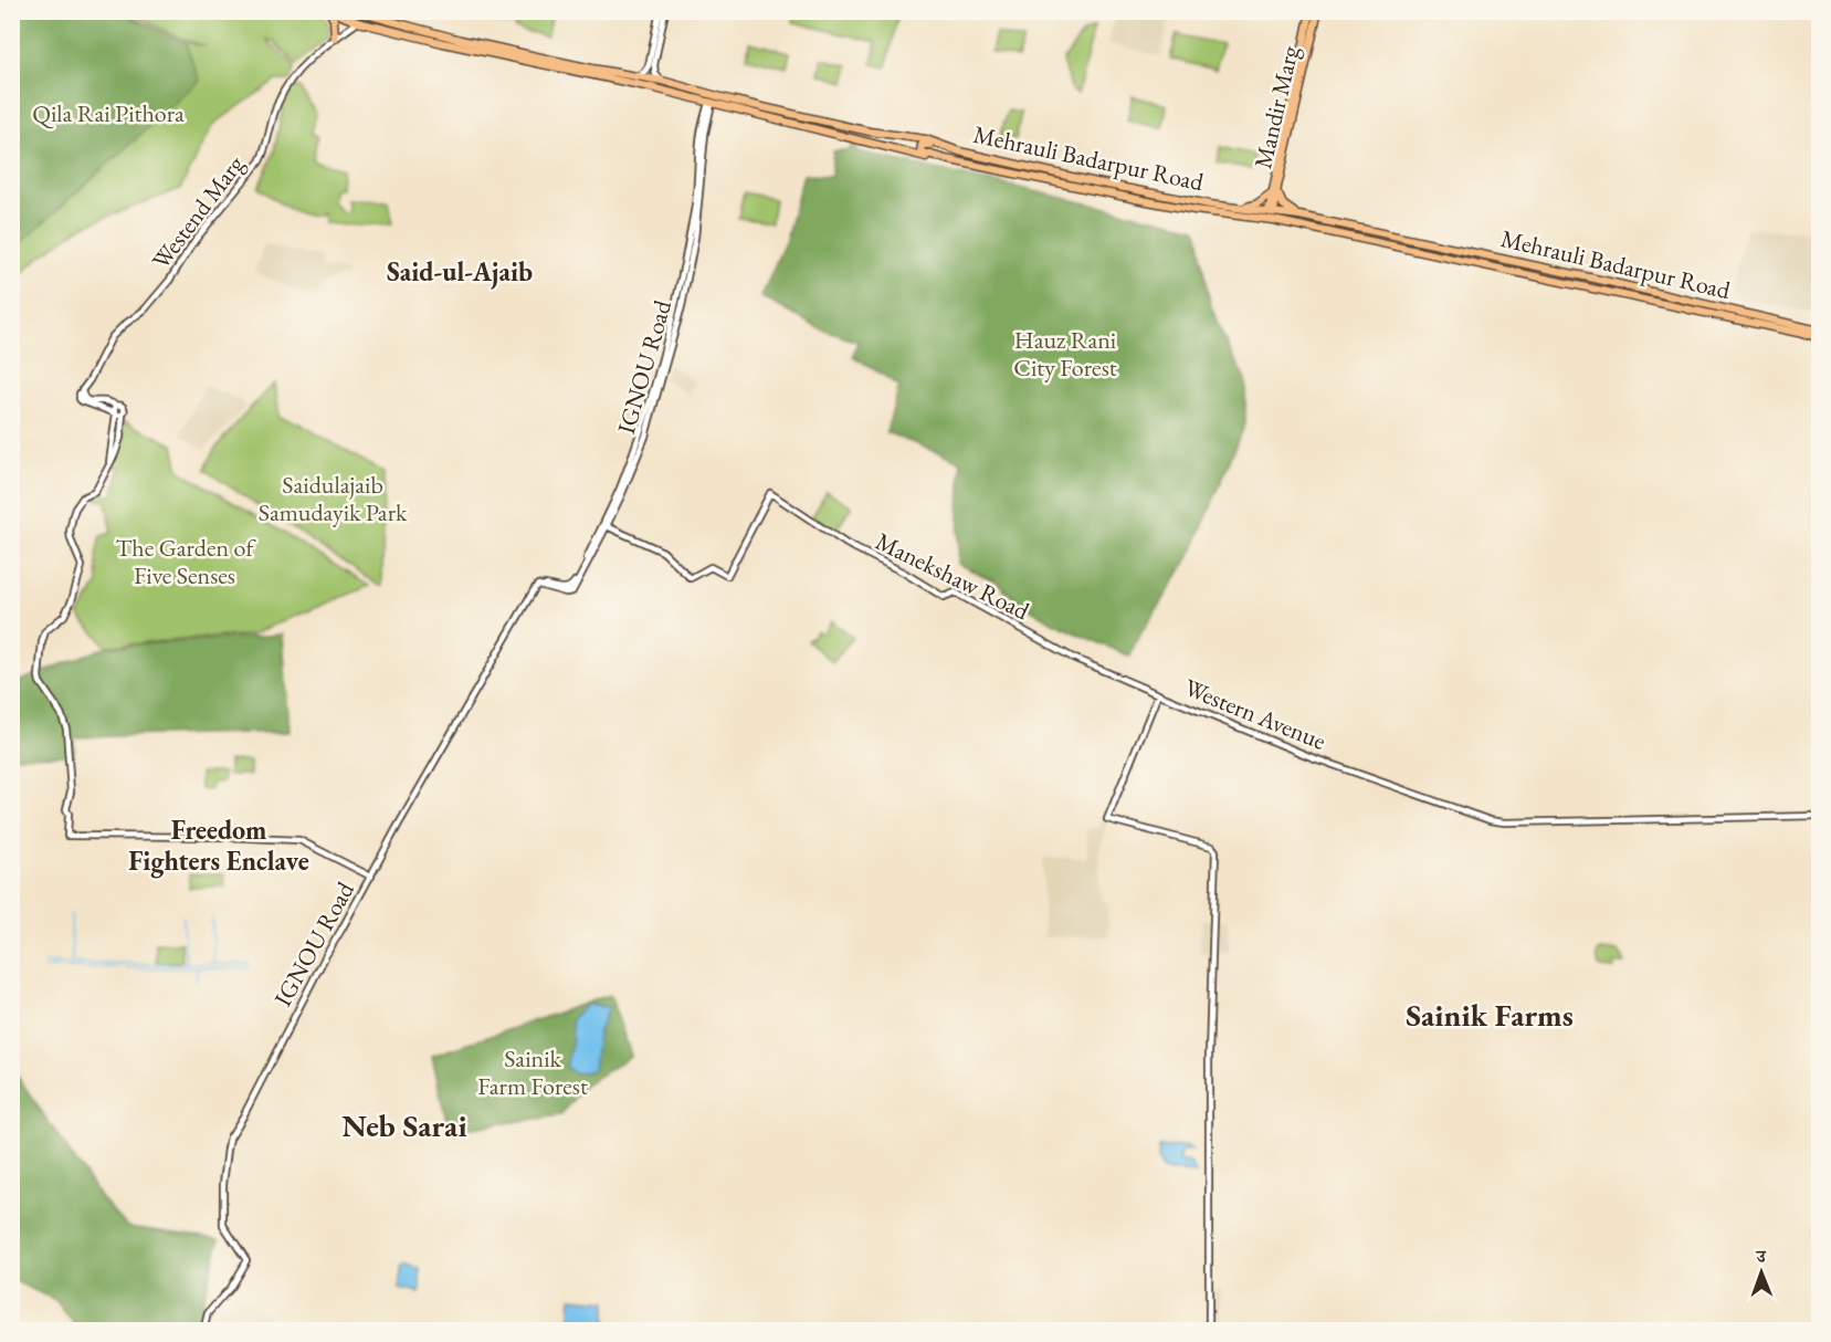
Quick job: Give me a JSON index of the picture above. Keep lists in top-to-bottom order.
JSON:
{
  "streets": {
    "main road": ["Mandir Marg", "Mehrauli Badarpur Road"],
    "street": [
      "Westend Marg",
      "IGNOU Road",
      "Manekshaw Road",
      "Western Avenue"
    ]
  },
  "crossings": [
    ["Mandir Marg", "Mehrauli Badarpur Road"],
    ["IGNOU Road", "Manekshaw Road"],
    ["Manekshaw Road", "Western Avenue"]
  ],
  "districts": [
    "Said-ul-Ajaib",
    "Freedom Fighters Enclave",
    "Sainik Farms",
    "Neb Sarai"
  ],
  "parks": [
    "Qila Rai Pithora",
    "Hauz Rani City Forest",
    "Saidulajaib Samudayik Park",
    "The Garden of Five Senses",
    "Sainik Farm Forest"
  ],
  "north": "top"
}
